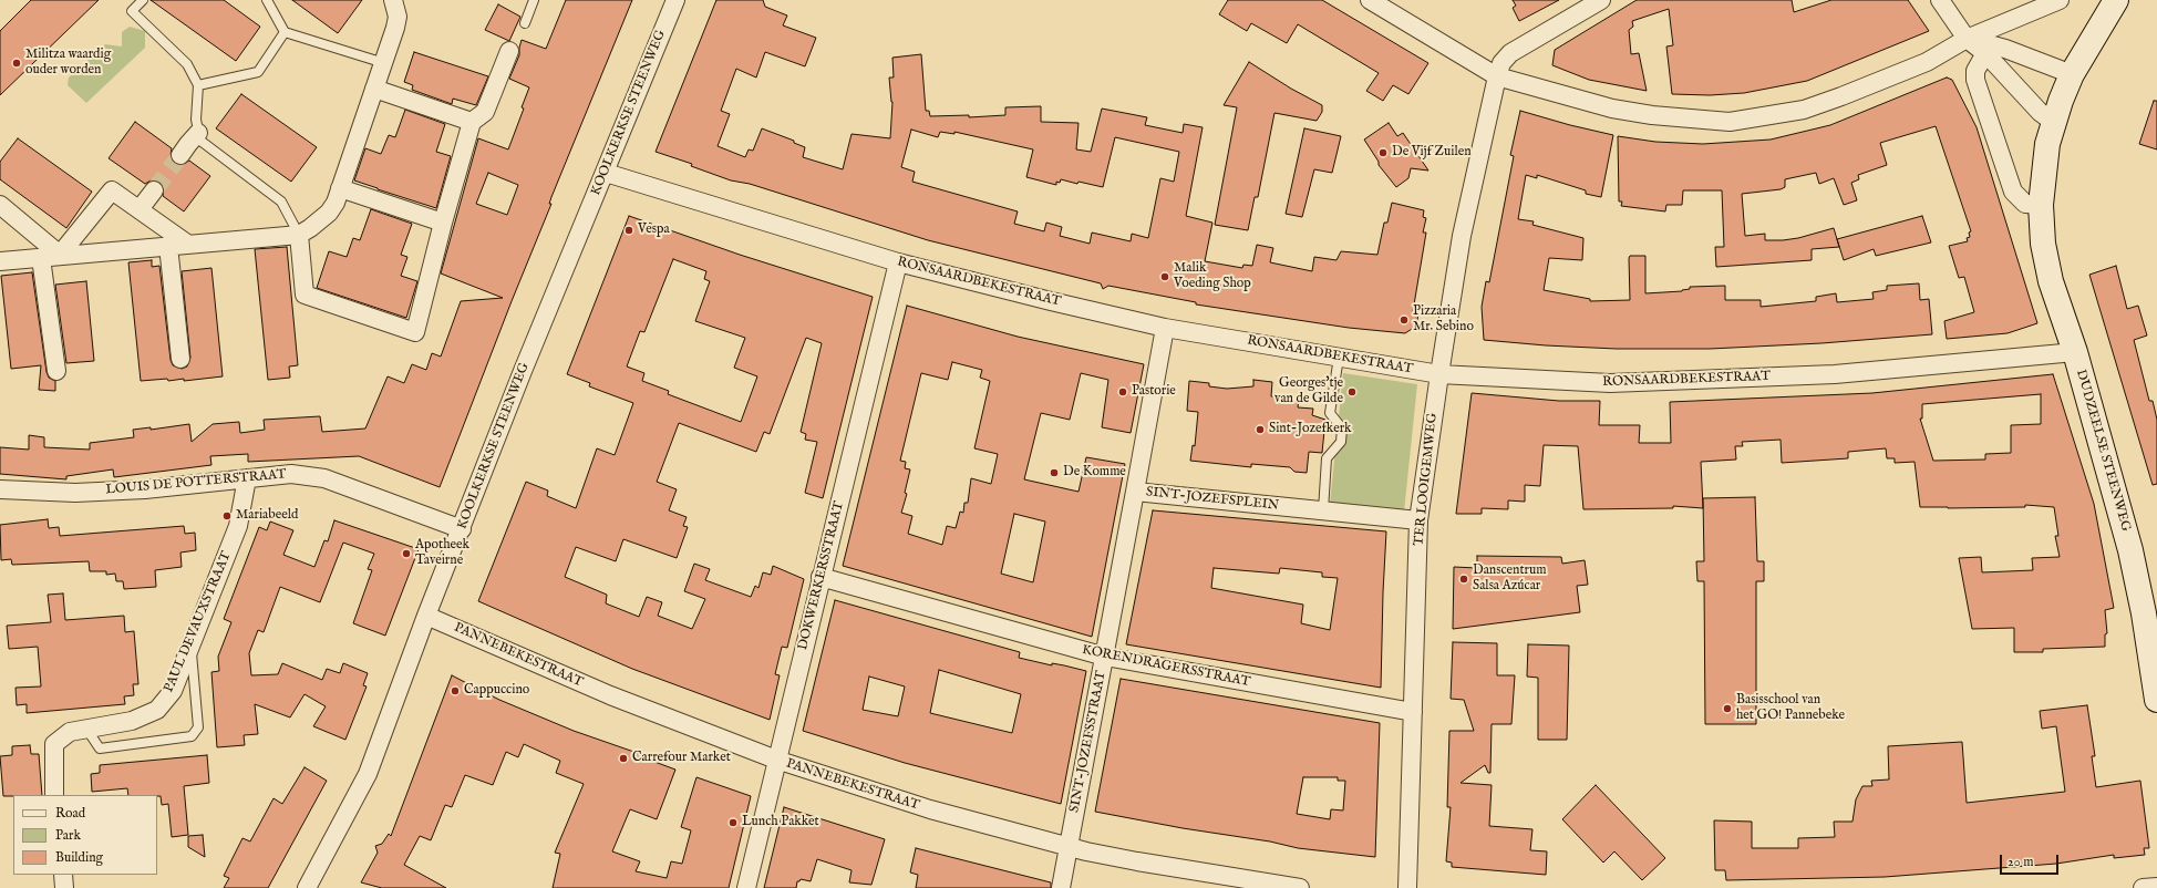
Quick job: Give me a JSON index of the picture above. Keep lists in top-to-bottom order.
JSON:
{
  "streets": {
    "main road": ["DUDZEELSE STEENWEG"],
    "street": [
      "KOOLKERKSE STEENWEG",
      "RONSAARDBEKESTRAAT",
      "TER LOOIGEMWEG",
      "LOUIS DE POTTERSTRAAT",
      "SINT-JOZEFSPLEIN",
      "DOKWERKERSSTRAAT",
      "PAUL DEVAUXSTRAAT",
      "PANNEBEKESTRAAT",
      "KORENDRAGERSSTRAAT",
      "SINT-JOZEFSSTRAAT"
    ]
  },
  "crossings": [
    ["KOOLKERKSE STEENWEG", "RONSAARDBEKESTRAAT"],
    ["KOOLKERKSE STEENWEG", "LOUIS DE POTTERSTRAAT"],
    ["KOOLKERKSE STEENWEG", "PANNEBEKESTRAAT"],
    ["RONSAARDBEKESTRAAT", "DUDZEELSE STEENWEG"],
    ["RONSAARDBEKESTRAAT", "TER LOOIGEMWEG"],
    ["RONSAARDBEKESTRAAT", "SINT-JOZEFSPLEIN"],
    ["RONSAARDBEKESTRAAT", "DOKWERKERSSTRAAT"],
    ["TER LOOIGEMWEG", "SINT-JOZEFSPLEIN"],
    ["TER LOOIGEMWEG", "KORENDRAGERSSTRAAT"],
    ["LOUIS DE POTTERSTRAAT", "PAUL DEVAUXSTRAAT"],
    ["SINT-JOZEFSPLEIN", "SINT-JOZEFSSTRAAT"],
    ["DOKWERKERSSTRAAT", "PANNEBEKESTRAAT"],
    ["DOKWERKERSSTRAAT", "KORENDRAGERSSTRAAT"],
    ["PANNEBEKESTRAAT", "SINT-JOZEFSSTRAAT"],
    ["KORENDRAGERSSTRAAT", "SINT-JOZEFSSTRAAT"]
  ],
  "places": [
    "Militza waardig ouder worden",
    "De Vijf Zuilen",
    "Vespa",
    "Malik Voeding Shop",
    "Pizzaria Mr. Sebino",
    "Pastorie",
    "Georges'tje van de Gilde",
    "Sint-Jozefkerk",
    "De Komme",
    "Mariabeeld",
    "Apotheek Taveirne",
    "Danscentrum Salsa Azúcar",
    "Cappuccino",
    "Basisschool van het GO! Pannebeke",
    "Carrefour Market",
    "Lunch Pakket"
  ],
  "legend": ["Road", "Park", "Building"],
  "scale_bar": "20 m"
}
